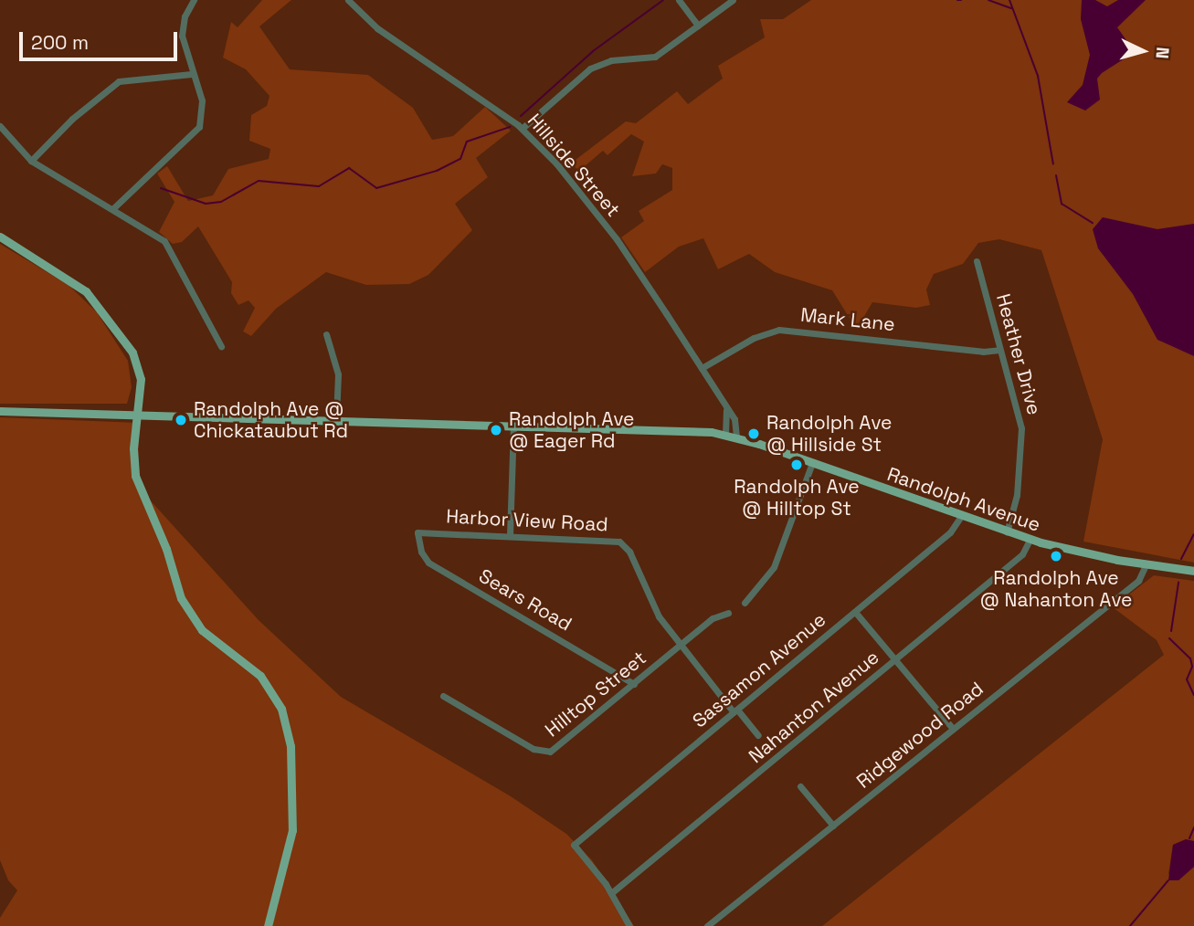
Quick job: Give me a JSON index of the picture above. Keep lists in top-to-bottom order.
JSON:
{
  "streets": {
    "main road": ["Randolph Avenue"],
    "street": [
      "Hillside Street",
      "Mark Lane",
      "Heather Drive",
      "Harbor View Road",
      "Sears Road",
      "Sassamon Avenue",
      "Hilltop Street",
      "Nahanton Avenue",
      "Ridgewood Road"
    ]
  },
  "crossings": [
    ["Hillside Street", "Mark Lane"],
    ["Hillside Street", "Randolph Avenue"],
    ["Mark Lane", "Heather Drive"],
    ["Heather Drive", "Randolph Avenue"],
    ["Randolph Avenue", "Sassamon Avenue"],
    ["Randolph Avenue", "Nahanton Avenue"],
    ["Randolph Avenue", "Ridgewood Road"],
    ["Harbor View Road", "Sears Road"],
    ["Harbor View Road", "Sassamon Avenue"],
    ["Harbor View Road", "Hilltop Street"],
    ["Sears Road", "Hilltop Street"],
    ["Sassamon Avenue", "Nahanton Avenue"]
  ],
  "places": [
    "Randolph Ave @ Chickataubut Rd",
    "Randolph Ave @ Eager Rd",
    "Randolph Ave @ Hillside St",
    "Randolph Ave @ Hilltop St",
    "Randolph Ave @ Nahanton Ave"
  ],
  "scale_bar": "200 m",
  "north": "right"
}
